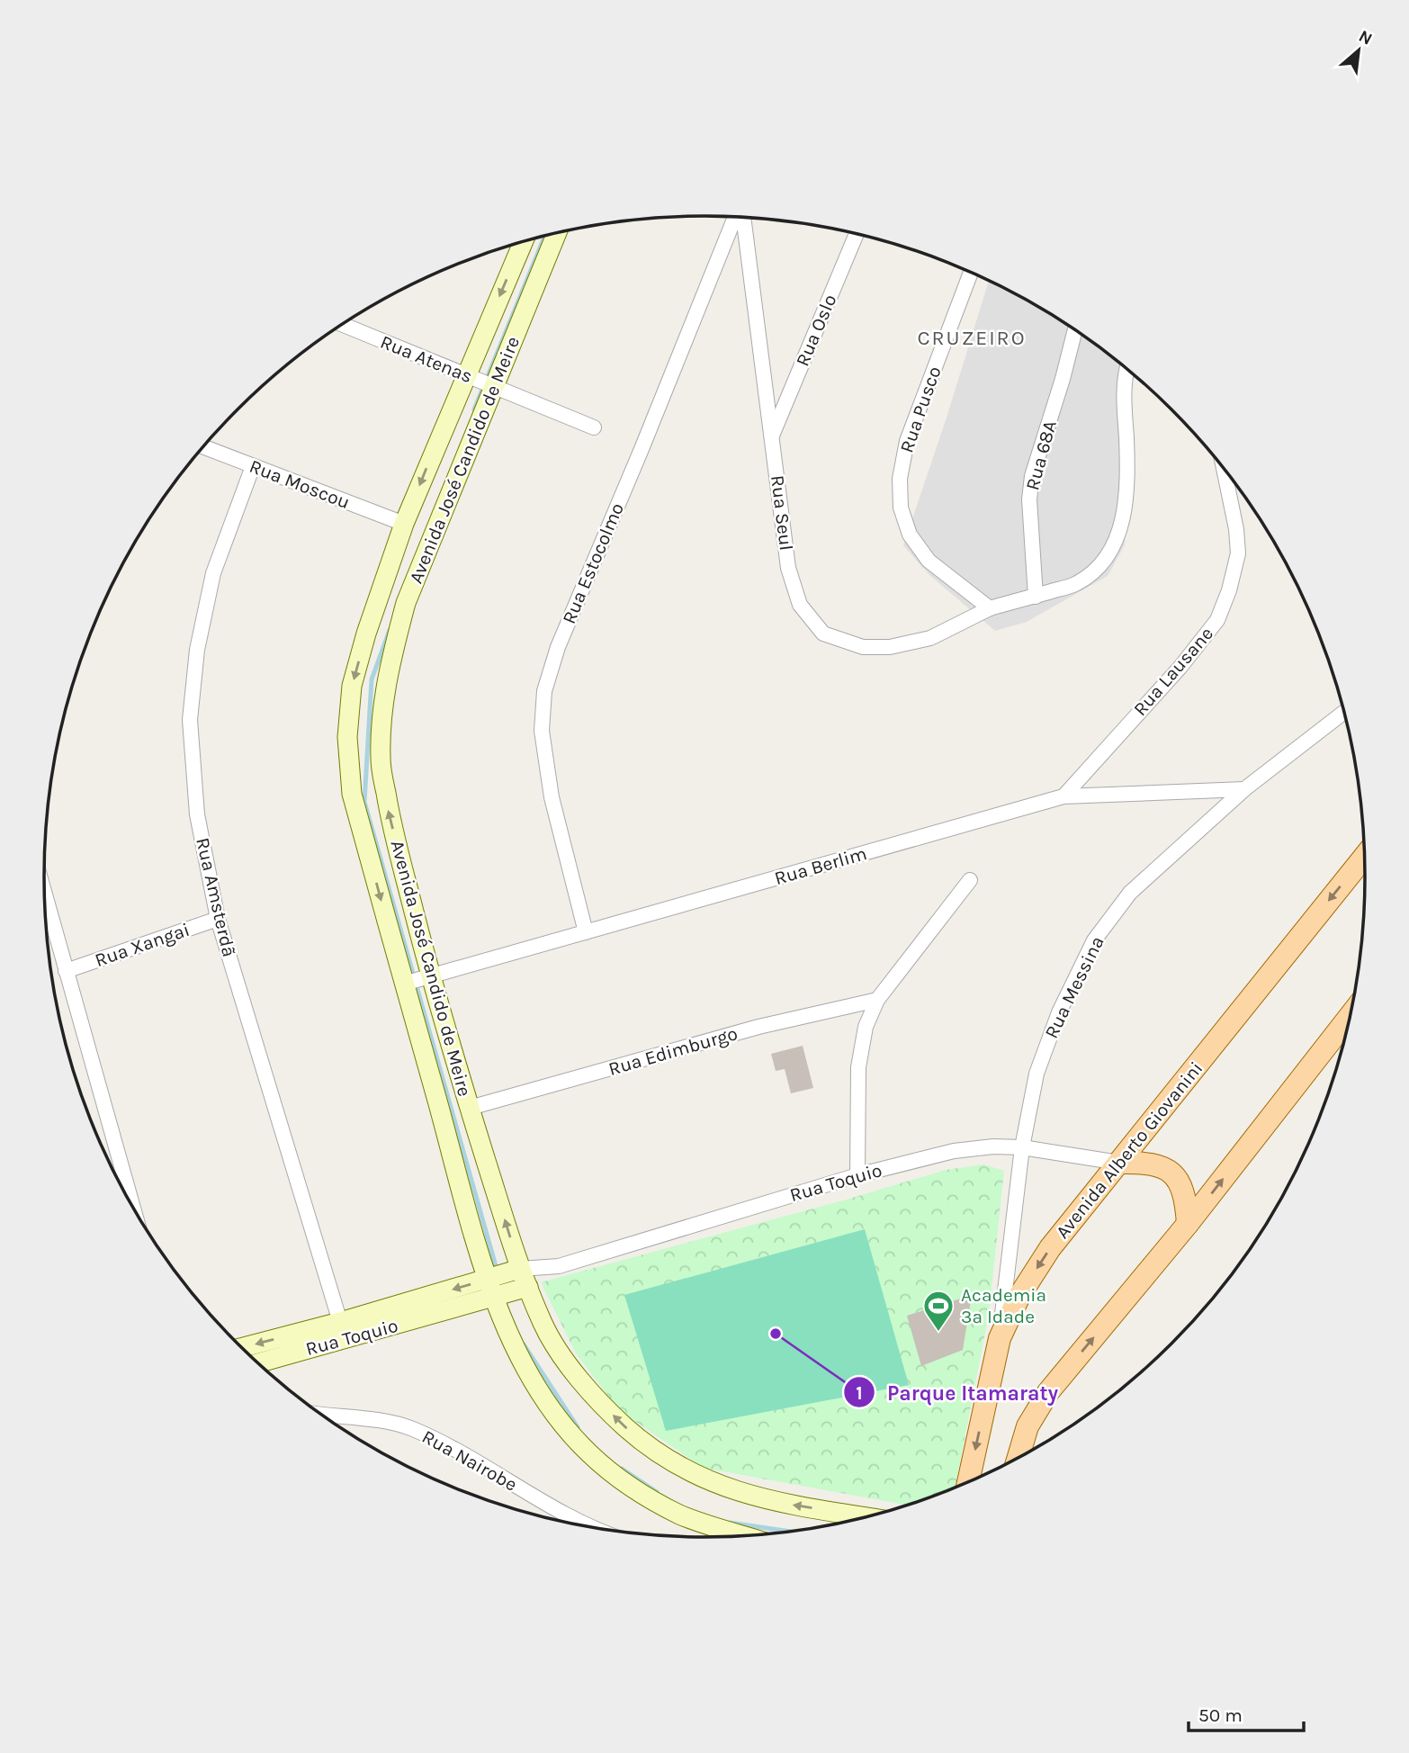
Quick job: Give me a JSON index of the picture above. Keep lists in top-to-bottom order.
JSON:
{
  "streets": {
    "main road": ["Avenida Alberto Giovanini"],
    "street": [
      "Rua Oslo",
      "Rua Atenas",
      "Rua Pusco",
      "Rua 68A",
      "Avenida José Candido de Meire",
      "Rua Moscou",
      "Rua Seul",
      "Rua Estocolmo",
      "Rua Lausane",
      "Rua Berlim",
      "Rua Amsterdã",
      "Rua Xangai",
      "Rua Messina",
      "Rua Edimburgo",
      "Rua Toquio",
      "Rua Nairobe"
    ]
  },
  "crossings": [
    ["Rua Oslo", "Rua Seul"],
    ["Rua Atenas", "Avenida José Candido de Meire"],
    ["Rua Pusco", "Rua Seul"],
    ["Avenida José Candido de Meire", "Rua Moscou"],
    ["Avenida José Candido de Meire", "Rua Berlim"],
    ["Avenida José Candido de Meire", "Rua Edimburgo"],
    ["Avenida José Candido de Meire", "Rua Toquio"],
    ["Rua Moscou", "Rua Amsterdã"],
    ["Rua Estocolmo", "Rua Berlim"],
    ["Rua Lausane", "Rua Berlim"],
    ["Rua Berlim", "Rua Messina"],
    ["Rua Amsterdã", "Rua Xangai"],
    ["Rua Messina", "Avenida Alberto Giovanini"],
    ["Rua Messina", "Rua Toquio"],
    ["Avenida Alberto Giovanini", "Rua Toquio"]
  ],
  "districts": ["CRUZEIRO"],
  "places": {
    "sports": ["Academia 3ª Idade"],
    "other": ["Parque Itamaraty"]
  },
  "scale_bar": "50 m",
  "north": "top right"
}
